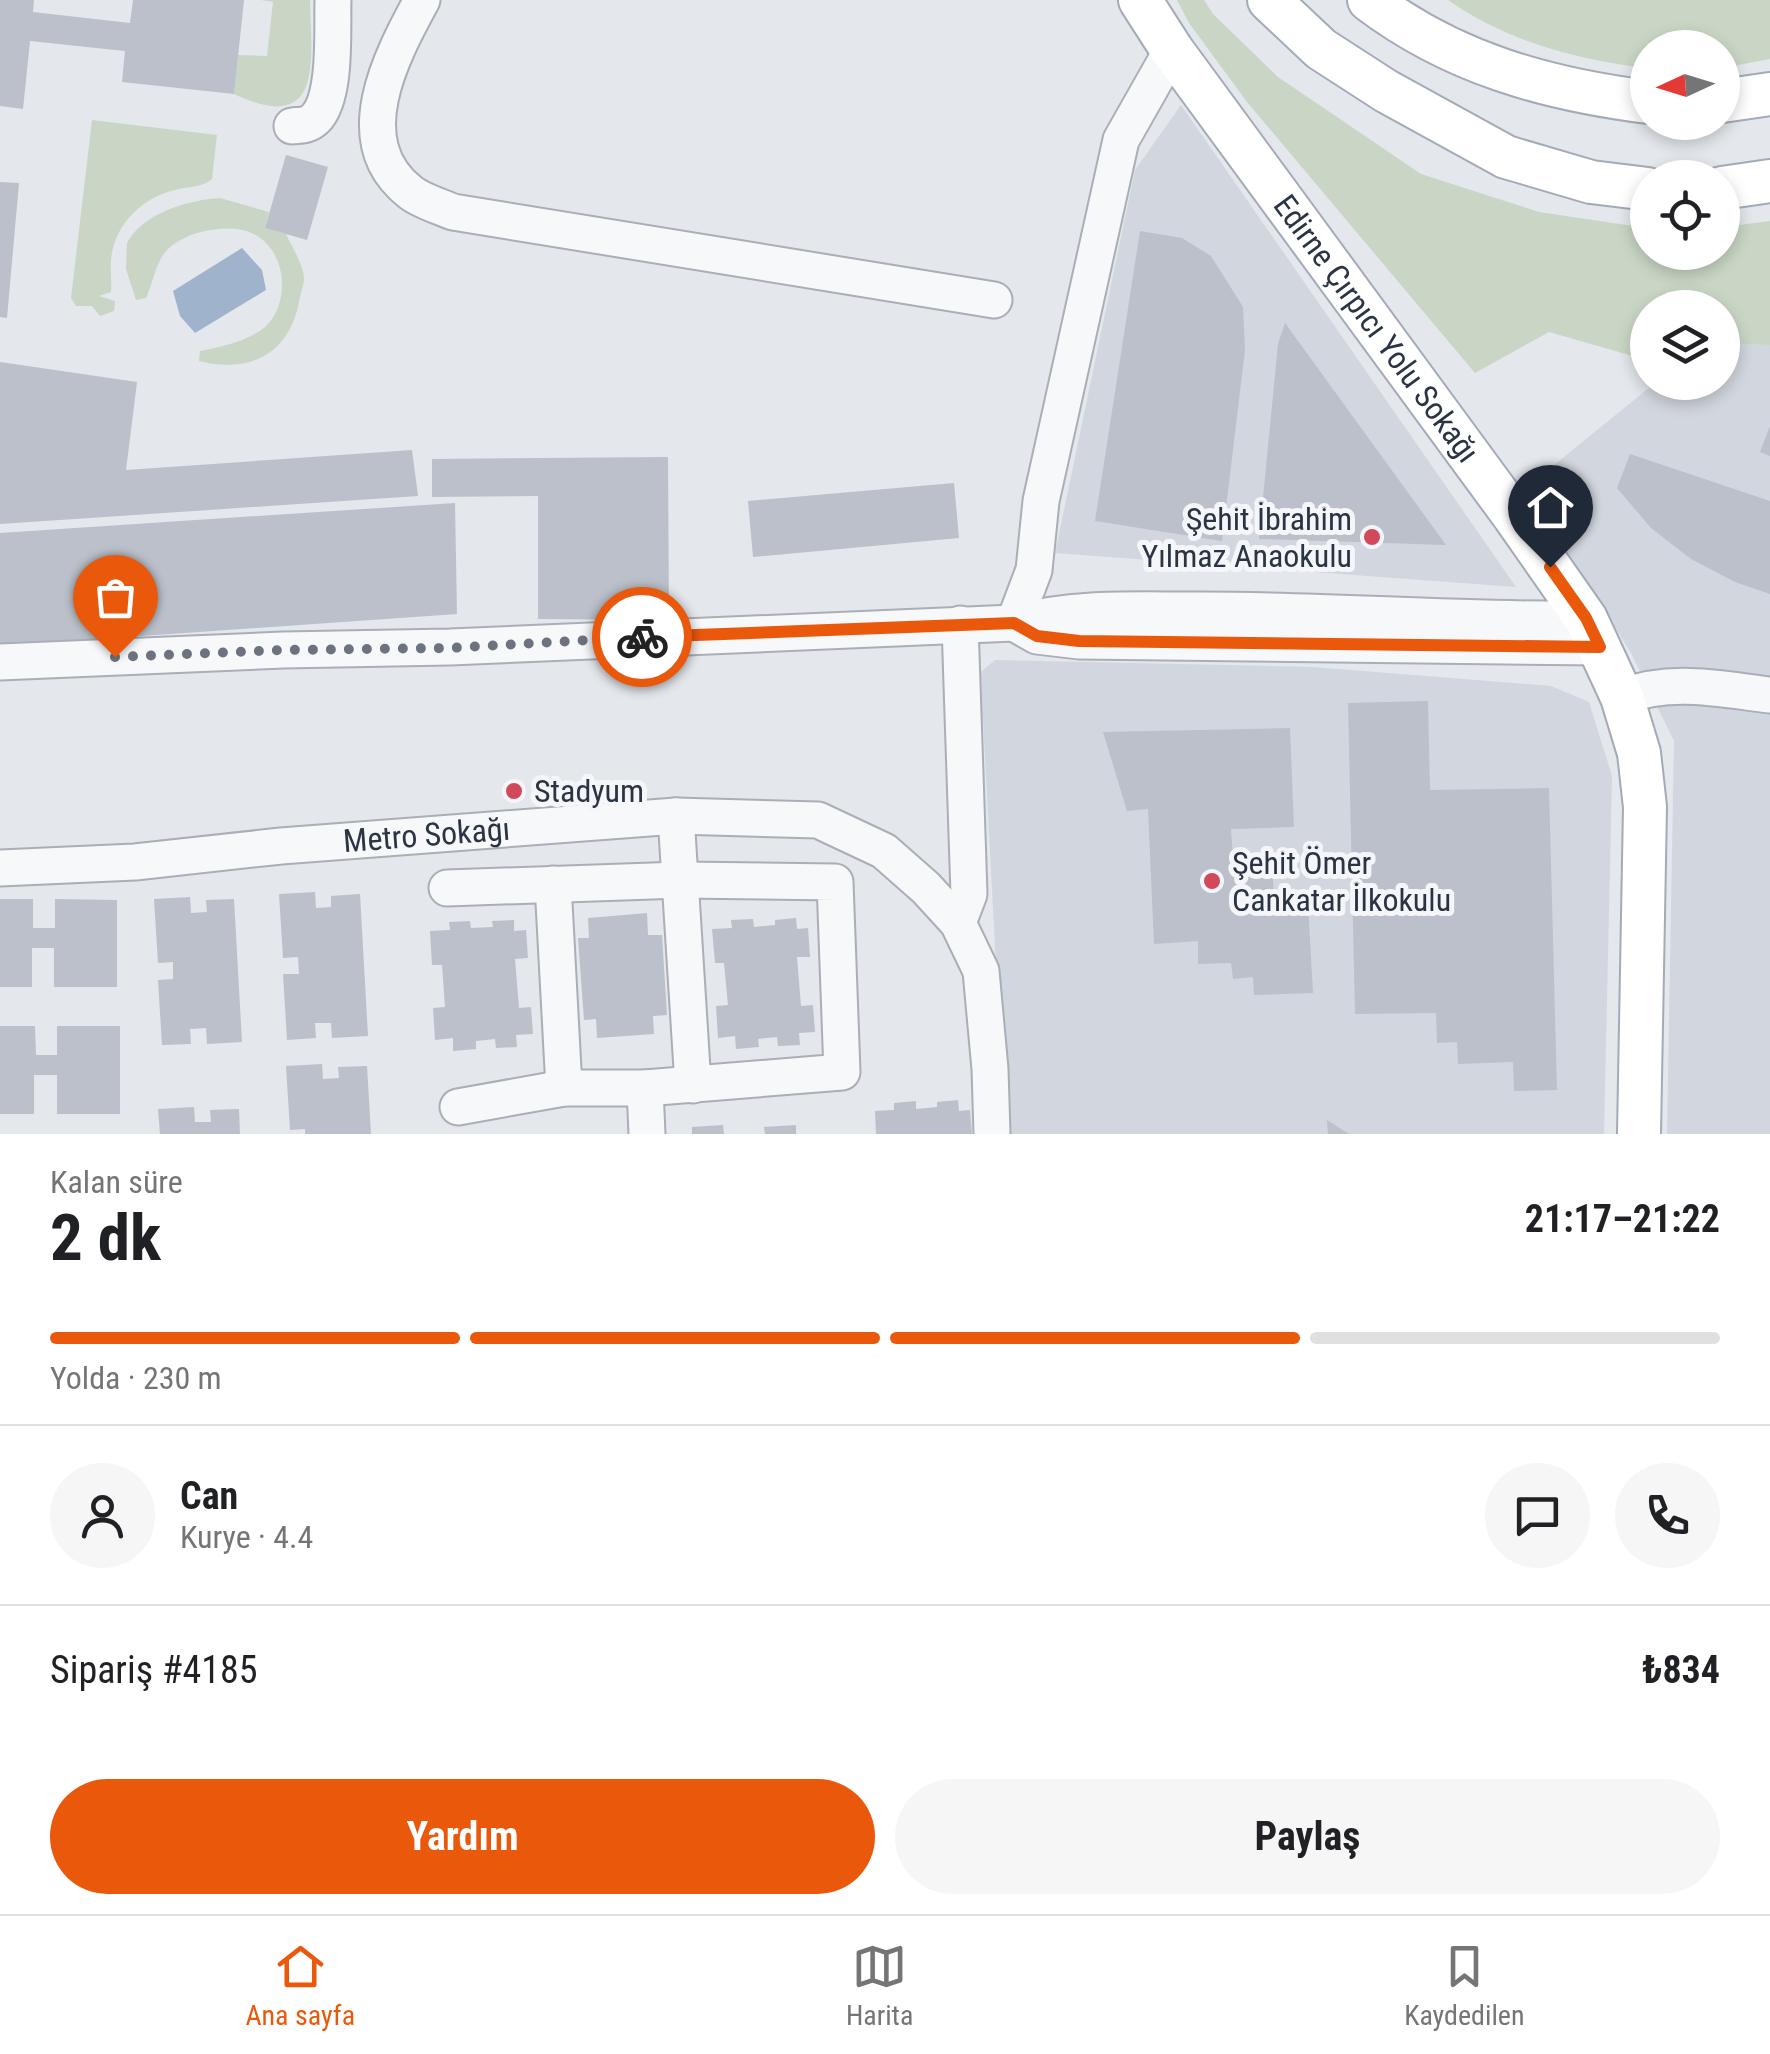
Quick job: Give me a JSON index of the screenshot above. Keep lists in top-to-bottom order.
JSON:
{
  "streets": {
    "main road": ["Edirne Çırpıcı Yolu Sokağı"],
    "street": ["Metro Sokağı"]
  },
  "places": ["Şehit İbrahim Yılmaz Anaokulu", "Stadyum", "Şehit Ömer Cankatar İlkokulu"],
  "north": "left",
  "page": {
    "heading": ["2 dk", "Kalan süre", "21:17–21:22"],
    "panel": [
      "Can",
      "Kurye · 4.4",
      "Sipariş #4185",
      "₺834"
    ],
    "bar": "Yolda · 230 m",
    "buttons": ["Yardım", "Paylaş"],
    "tabs": ["Ana sayfa", "Harita", "Kaydedilen"]
  }
}
